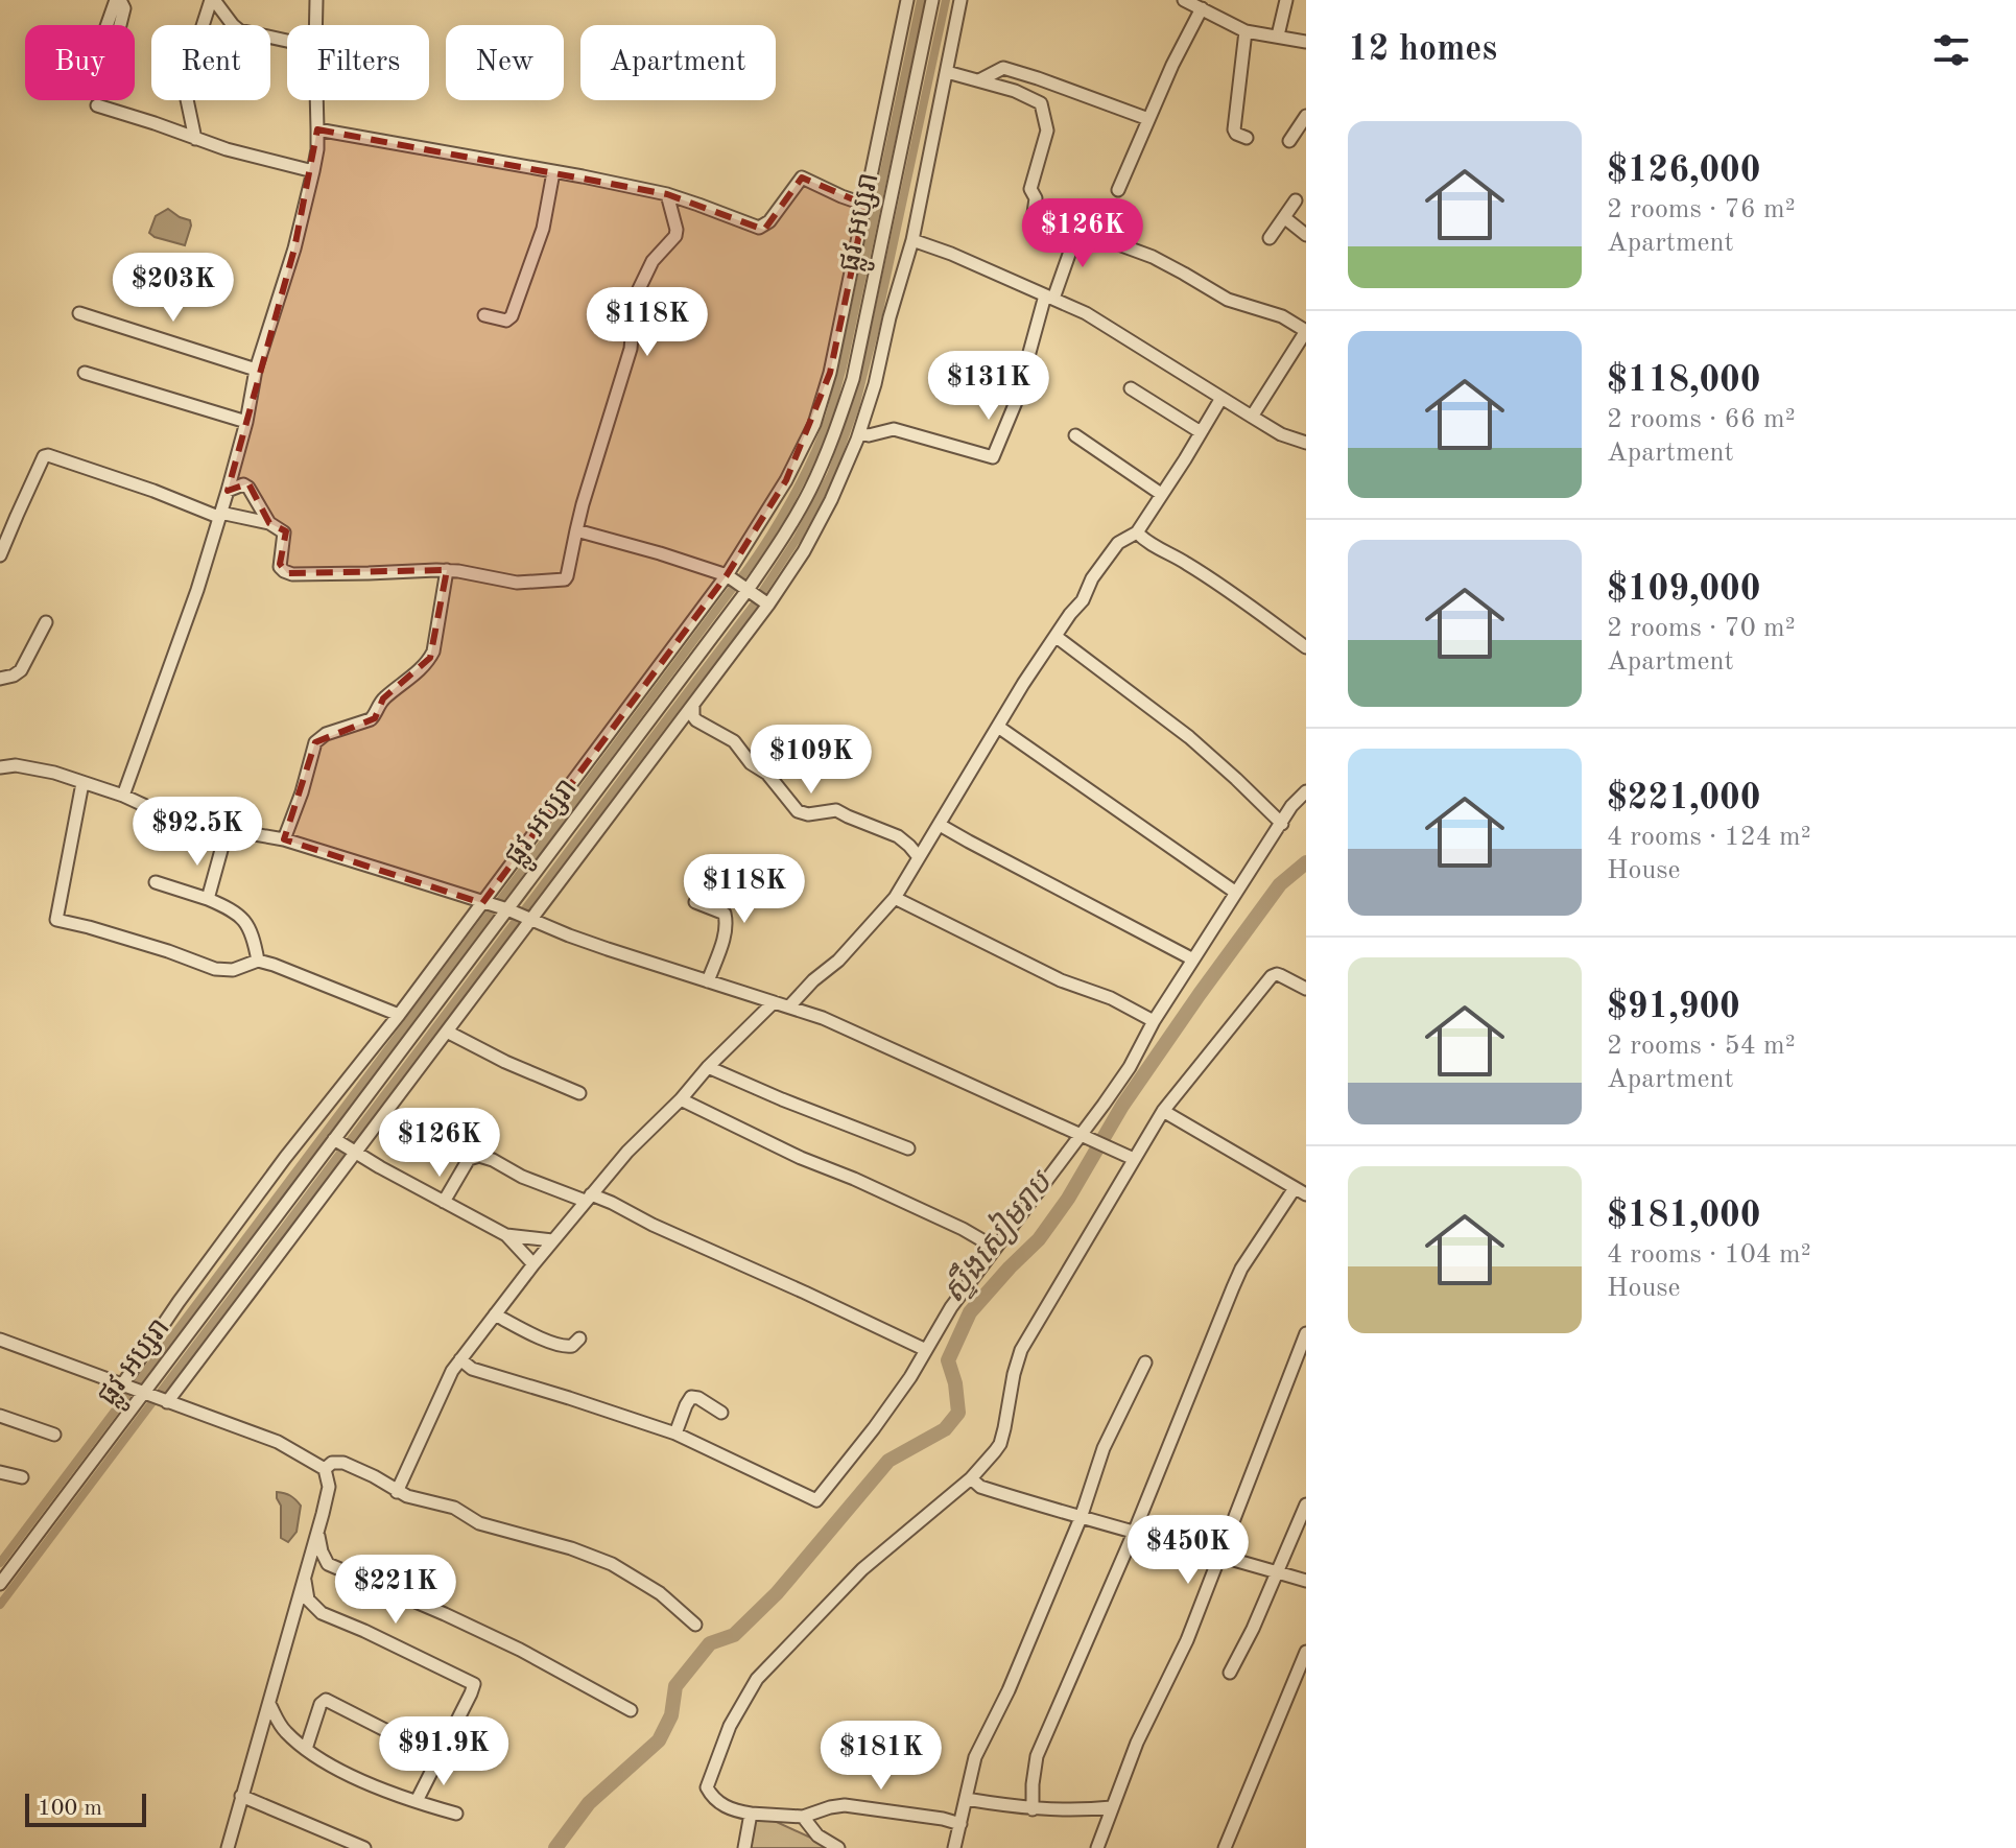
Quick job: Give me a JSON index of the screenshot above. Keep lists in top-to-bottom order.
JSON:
{
  "streets": {
    "street": ["ផ្លូវ អប្សរា"]
  },
  "water": ["ស្ទឹងសៀមរាប"],
  "scale_bar": "100 m",
  "page": {
    "heading": "12 homes",
    "chip": [
      "Buy",
      "Rent",
      "Filters",
      "New",
      "Apartment"
    ],
    "list": [
      {
        "name": "$126,000",
        "note": "2 rooms · 76 m² · Apartment"
      },
      {
        "name": "$118,000",
        "note": "2 rooms · 66 m² · Apartment"
      },
      {
        "name": "$109,000",
        "note": "2 rooms · 70 m² · Apartment"
      },
      {
        "name": "$221,000",
        "note": "4 rooms · 124 m² · House"
      },
      {
        "name": "$91,900",
        "note": "2 rooms · 54 m² · Apartment"
      },
      {
        "name": "$181,000",
        "note": "4 rooms · 104 m² · House"
      }
    ],
    "price": [
      "$126K",
      "$203K",
      "$118K",
      "$131K",
      "$109K",
      "$92.5K",
      "$118K",
      "$126K",
      "$450K",
      "$221K",
      "$91.9K",
      "$181K"
    ],
    "scale": "100 m"
  }
}
